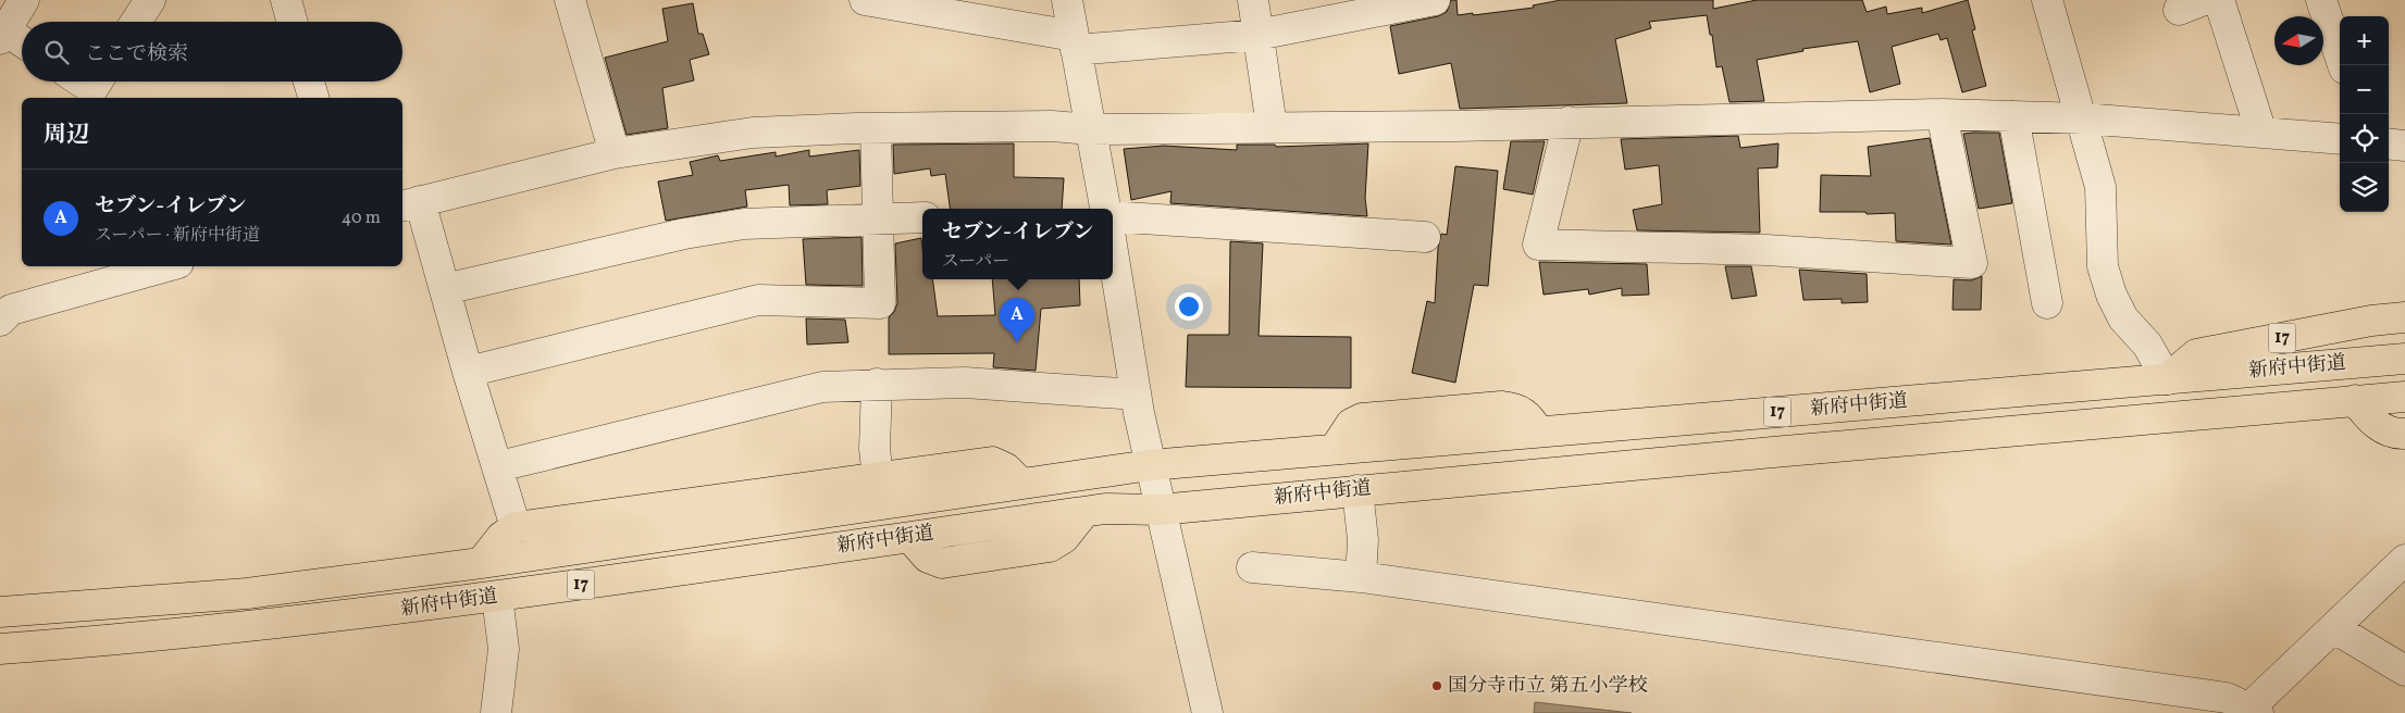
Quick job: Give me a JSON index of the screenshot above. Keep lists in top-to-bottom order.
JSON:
{
  "streets": {
    "main road": ["17", "新府中街道"]
  },
  "crossings": [
    ["17", "新府中街道"]
  ],
  "places": ["国分寺市立 第五小学校"],
  "north": "left",
  "page": {
    "map_buttons": ["+", "−"],
    "search": "ここで検索",
    "heading": "周辺",
    "list": [
      {
        "mark": "A",
        "name": "セブン-イレブン",
        "note": "スーパー · 新府中街道",
        "value": "40 m"
      }
    ],
    "popup": ["セブン-イレブン", "スーパー"],
    "pins": "A"
  }
}
